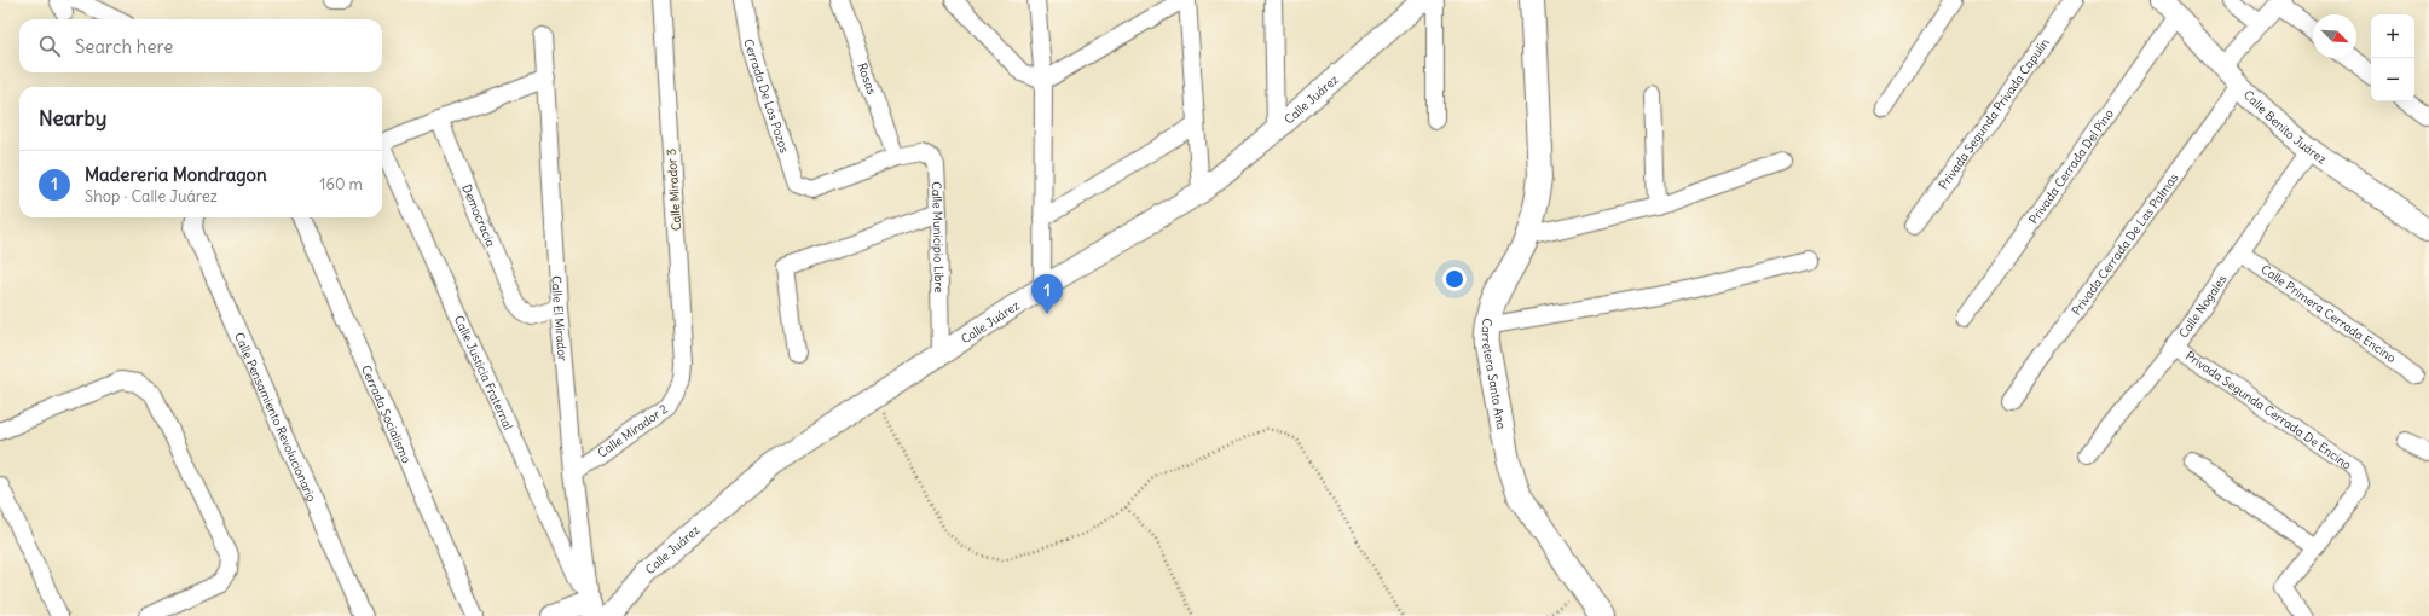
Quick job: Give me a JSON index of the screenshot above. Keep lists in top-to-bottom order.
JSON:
{
  "streets": {
    "main road": ["Carretera Santa Ana"],
    "street": [
      "Rosas",
      "Cerrada De Los Pozos",
      "Calle Juárez",
      "Privada Segunda Privada Capulín",
      "Calle Benito Juárez",
      "Privada Cerrada Del Pino",
      "Calle Mirador 3",
      "Democracia",
      "Calle Municipio Libre",
      "Privada Cerrada De Las Palmas",
      "Calle Nogales",
      "Calle Primera Cerrada Encino",
      "Calle El Mirador",
      "Calle Justicia Fraternal",
      "Privada Segunda Cerrada De Encino",
      "Cerrada Socialismo",
      "Calle Pensamiento Revolucionario",
      "Calle Mirador 2"
    ]
  },
  "crossings": [
    ["Rosas", "Cerrada De Los Pozos"],
    ["Rosas", "Calle Municipio Libre"],
    ["Cerrada De Los Pozos", "Calle Municipio Libre"],
    ["Calle Juárez", "Calle Municipio Libre"],
    ["Calle Benito Juárez", "Privada Cerrada Del Pino"],
    ["Calle Benito Juárez", "Privada Cerrada De Las Palmas"],
    ["Calle Benito Juárez", "Calle Nogales"],
    ["Calle Mirador 3", "Calle Mirador 2"],
    ["Democracia", "Calle El Mirador"],
    ["Calle Nogales", "Calle Primera Cerrada Encino"],
    ["Calle Nogales", "Privada Segunda Cerrada De Encino"],
    ["Calle El Mirador", "Calle Justicia Fraternal"],
    ["Calle El Mirador", "Calle Mirador 2"]
  ],
  "north": "bottom right",
  "page": {
    "map_buttons": ["+", "−"],
    "search": "Search here",
    "heading": "Nearby",
    "list": [
      {
        "mark": "1",
        "name": "Madereria Mondragon",
        "note": "Shop · Calle Juárez",
        "value": "160 m"
      }
    ],
    "pins": "1"
  }
}
